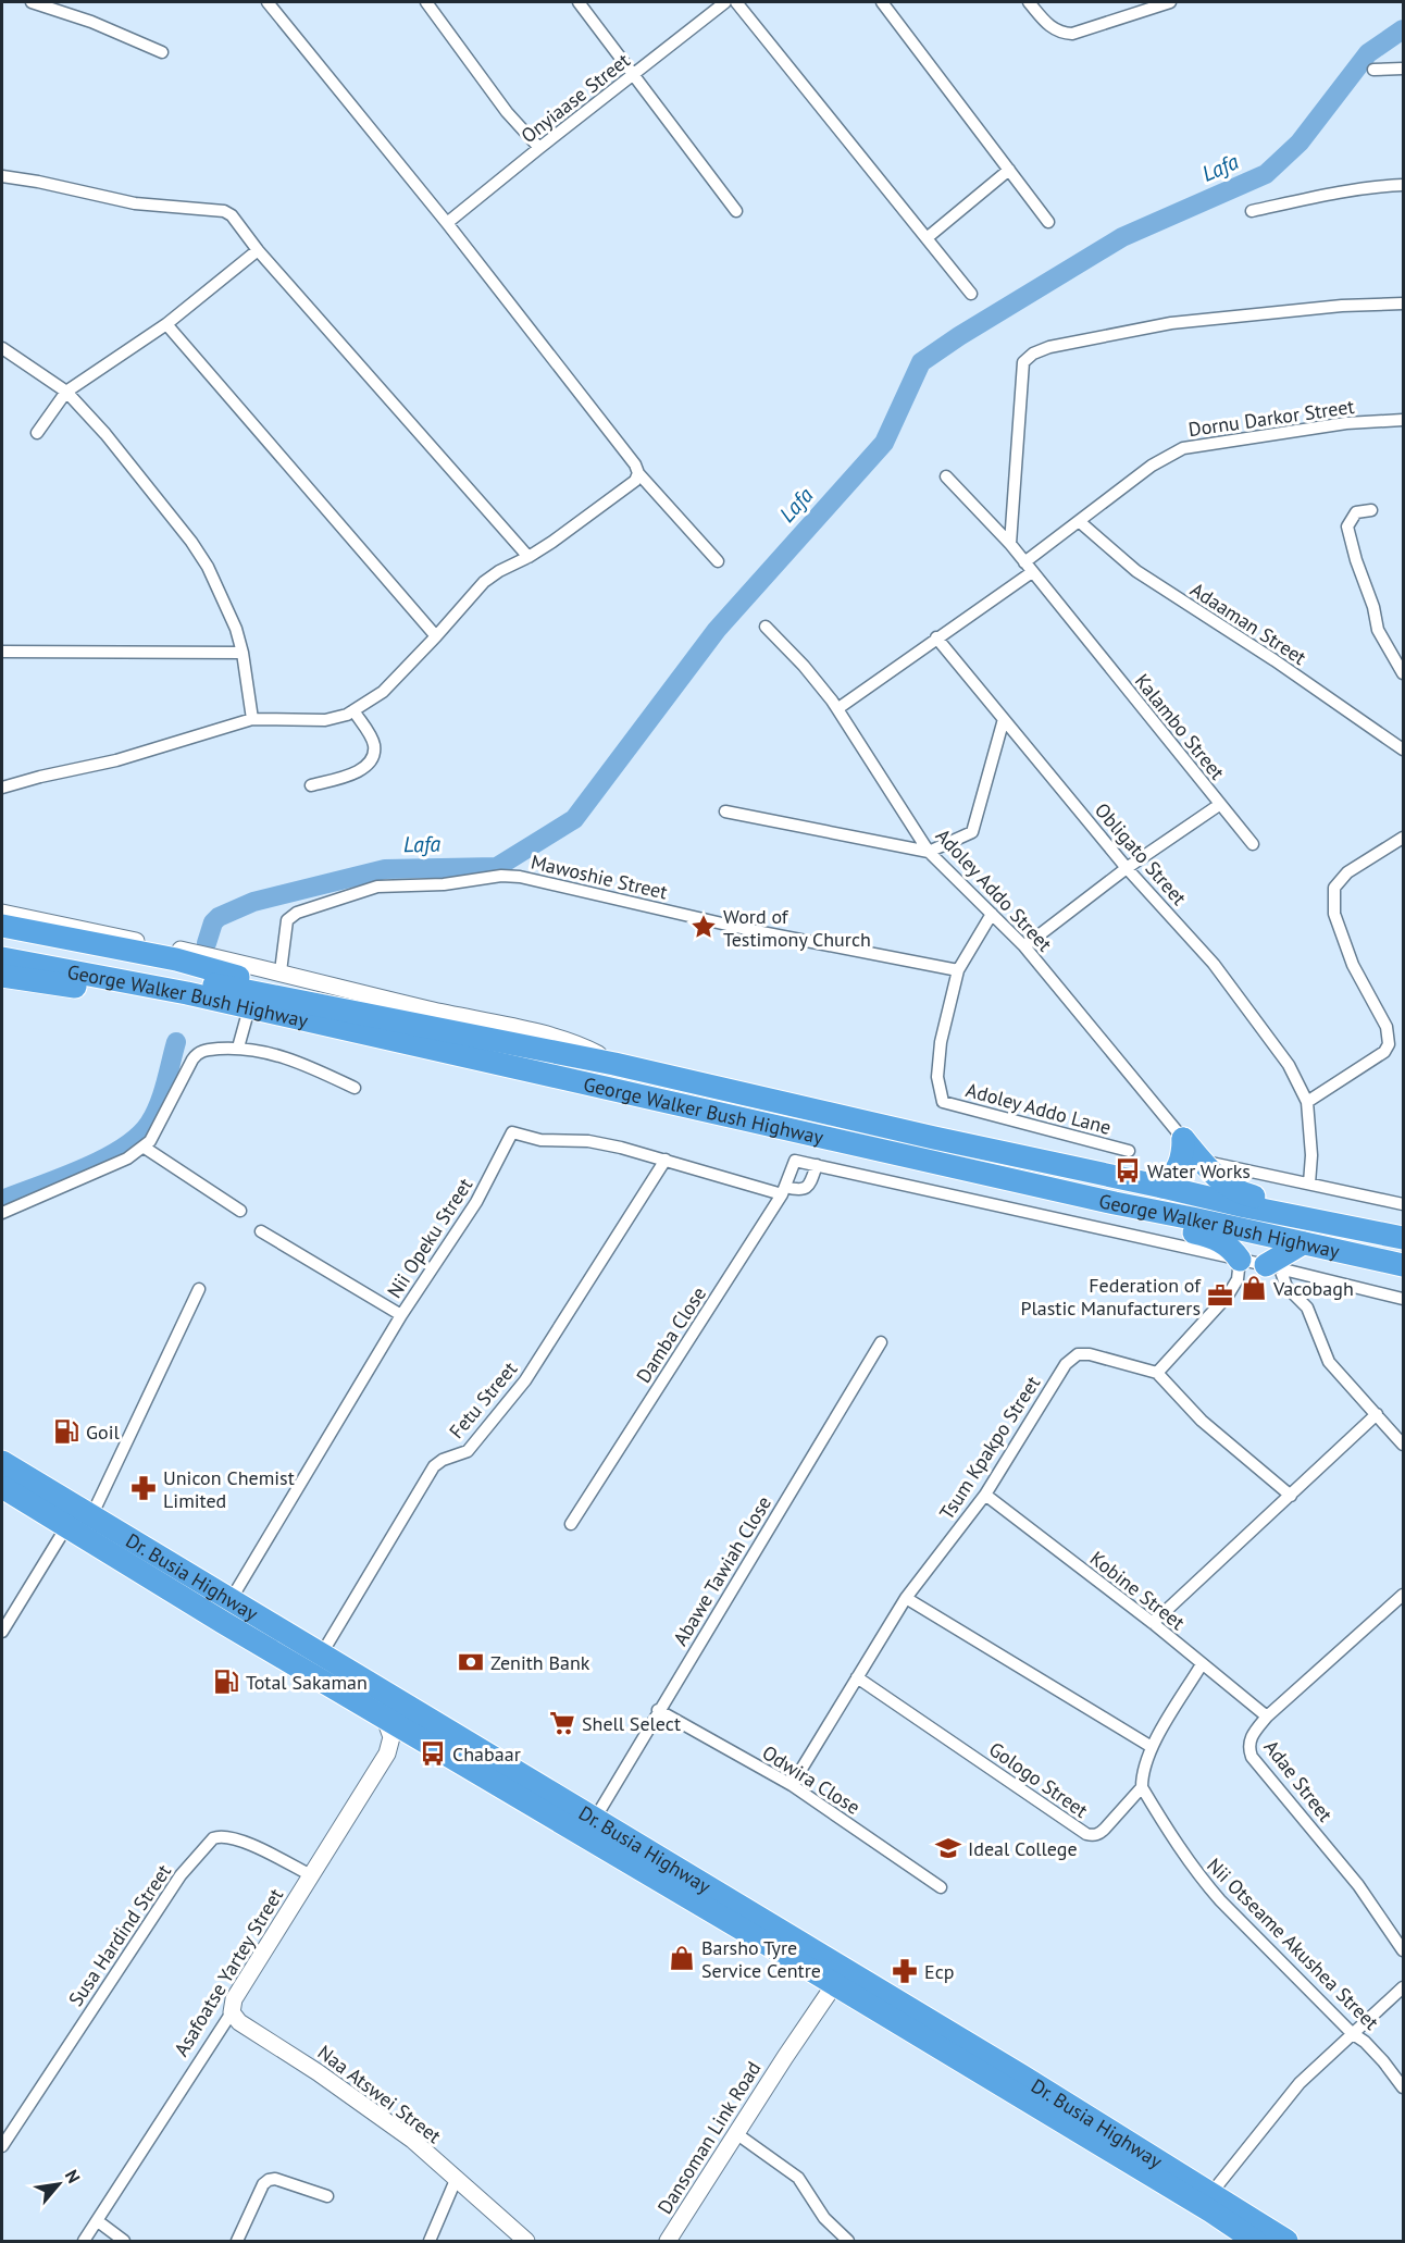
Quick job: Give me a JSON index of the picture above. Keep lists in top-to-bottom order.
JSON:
{
  "streets": {
    "highway": ["George Walker Bush Highway", "Dr. Busia Highway"],
    "street": [
      "Onyiaase Street",
      "Dornu Darkor Street",
      "Adaaman Street",
      "Kalambo Street",
      "Obligato Street",
      "Mawoshie Street",
      "Adoley Addo Street",
      "Adoley Addo Lane",
      "Nii Opeku Street",
      "Damba Close",
      "Fetu Street",
      "Tsum Kpakpo Street",
      "Abawe Tawiah Close",
      "Kobine Street",
      "Odwira Close",
      "Gologo Street",
      "Adae Street",
      "Susa Hardind Street",
      "Nii Otseame Akushea Street",
      "Asafoatse Yartey Street",
      "Naa Atswei Street",
      "Dansoman Link Road"
    ]
  },
  "crossings": [
    ["Dornu Darkor Street", "Adaaman Street"],
    ["Dornu Darkor Street", "Kalambo Street"],
    ["Dornu Darkor Street", "Obligato Street"],
    ["Dornu Darkor Street", "Adoley Addo Street"],
    ["Kalambo Street", "Obligato Street"],
    ["Kalambo Street", "Adoley Addo Street"],
    ["Mawoshie Street", "George Walker Bush Highway"],
    ["Mawoshie Street", "Adoley Addo Lane"],
    ["Adoley Addo Street", "Adoley Addo Lane"],
    ["Nii Opeku Street", "Damba Close"],
    ["Nii Opeku Street", "Fetu Street"],
    ["Nii Opeku Street", "Dr. Busia Highway"],
    ["Fetu Street", "Dr. Busia Highway"],
    ["Tsum Kpakpo Street", "Kobine Street"],
    ["Tsum Kpakpo Street", "Odwira Close"],
    ["Tsum Kpakpo Street", "Gologo Street"],
    ["Abawe Tawiah Close", "Dr. Busia Highway"],
    ["Abawe Tawiah Close", "Odwira Close"],
    ["Dr. Busia Highway", "Asafoatse Yartey Street"],
    ["Dr. Busia Highway", "Dansoman Link Road"],
    ["Kobine Street", "Adae Street"],
    ["Gologo Street", "Nii Otseame Akushea Street"],
    ["Susa Hardind Street", "Asafoatse Yartey Street"],
    ["Asafoatse Yartey Street", "Naa Atswei Street"]
  ],
  "water": ["Lafa"],
  "places": {
    "place": ["Word of Testimony Church"],
    "bus stop": ["Water Works", "Chabaar"],
    "shop": ["Vacobagh", "Barsho Tyre Service Centre"],
    "office": ["Federation of Plastic Manufacturers"],
    "fuel station": ["Goil", "Total Sakaman"],
    "pharmacy": ["Unicon Chemist Limited", "Ecp"],
    "bank": ["Zenith Bank"],
    "supermarket": ["Shell Select"],
    "school or university": ["Ideal College"]
  },
  "north": "top right"
}
